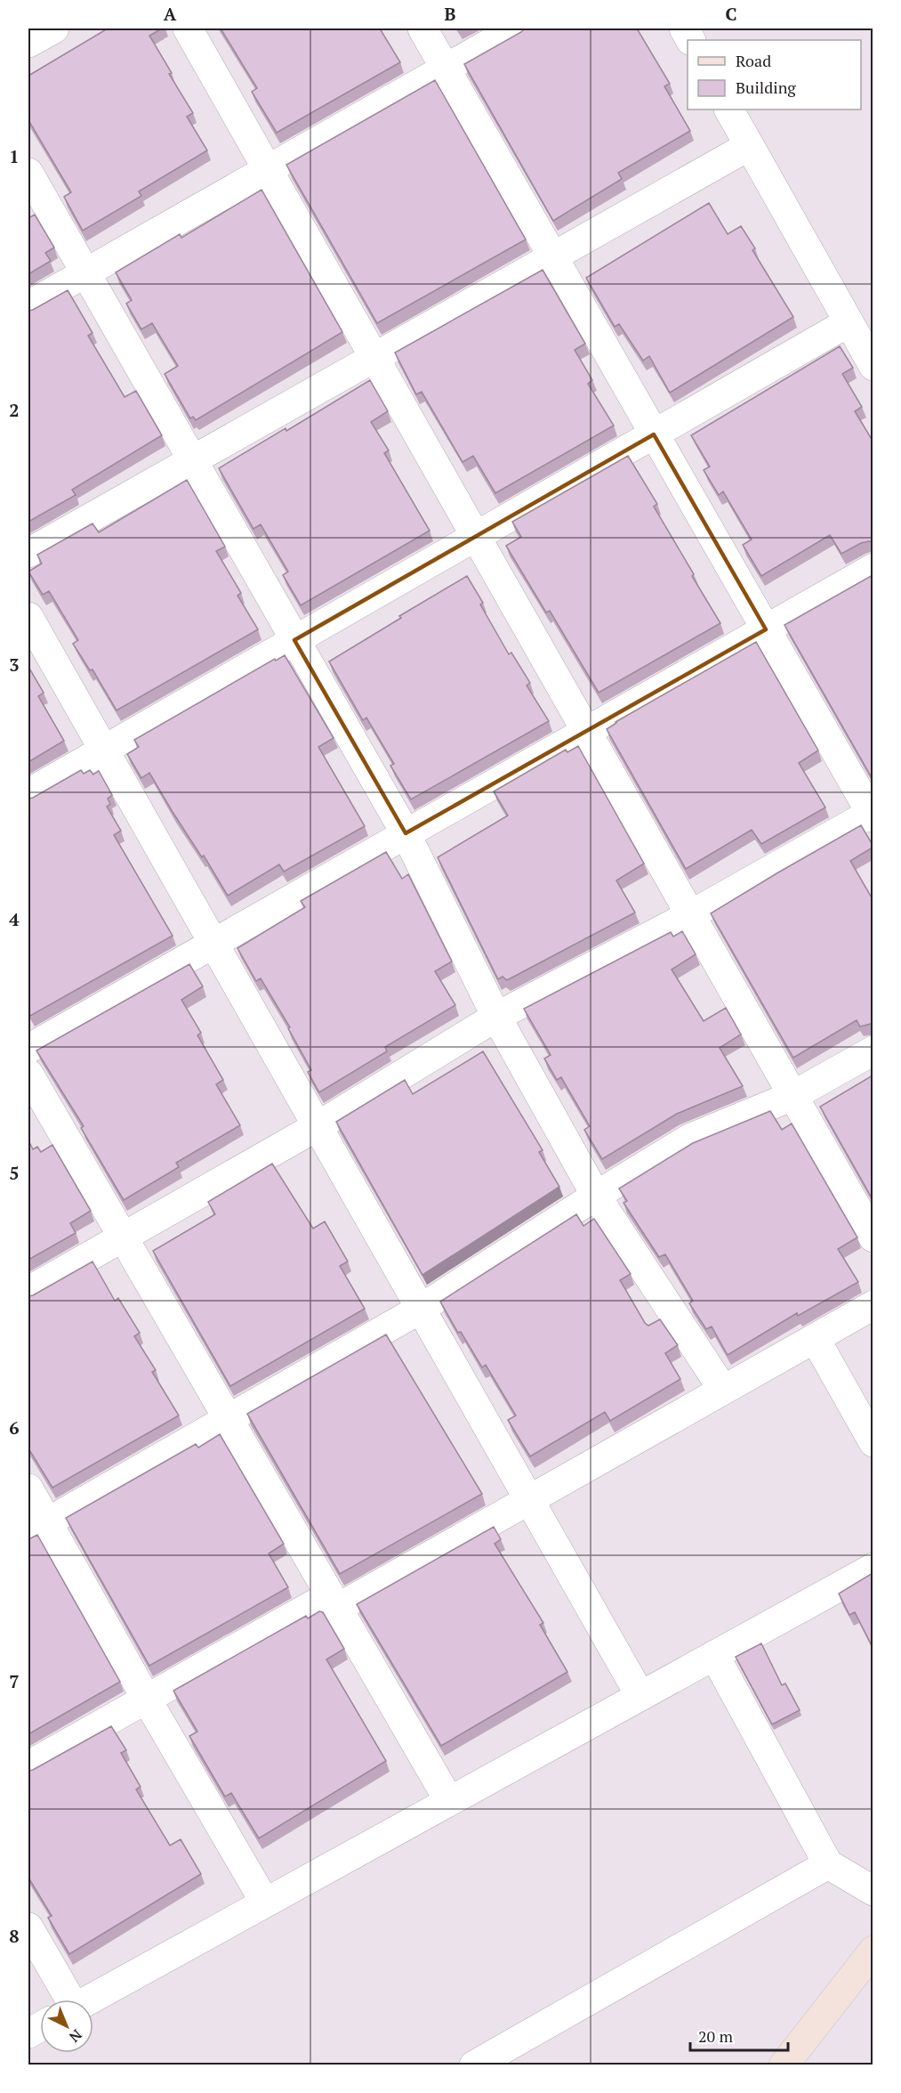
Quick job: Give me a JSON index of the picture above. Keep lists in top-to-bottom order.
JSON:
{
  "legend": ["Road", "Building"],
  "scale_bar": "20 m",
  "north": "bottom right",
  "grid": {
    "columns": ["A", "B", "C"],
    "rows": [
      "1",
      "2",
      "3",
      "4",
      "5",
      "6",
      "7",
      "8"
    ]
  }
}
